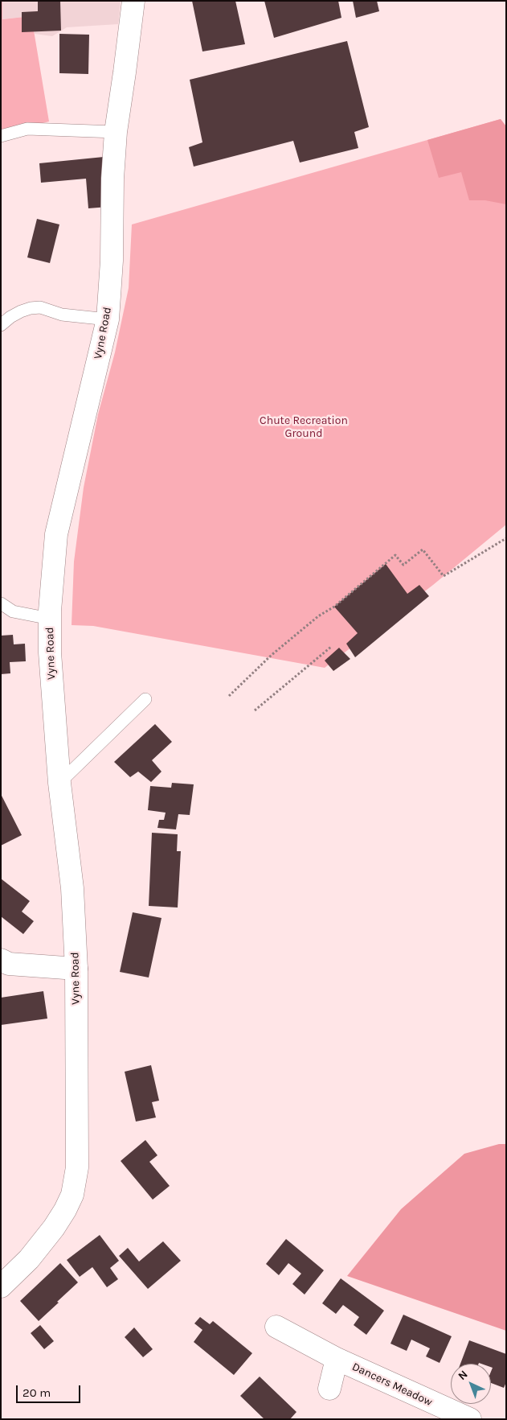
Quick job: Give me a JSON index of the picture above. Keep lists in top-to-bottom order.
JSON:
{
  "streets": {
    "street": ["Vyne Road", "Dancers Meadow"]
  },
  "parks": ["Chute Recreation Ground"],
  "scale_bar": "20 m",
  "north": "top left"
}
